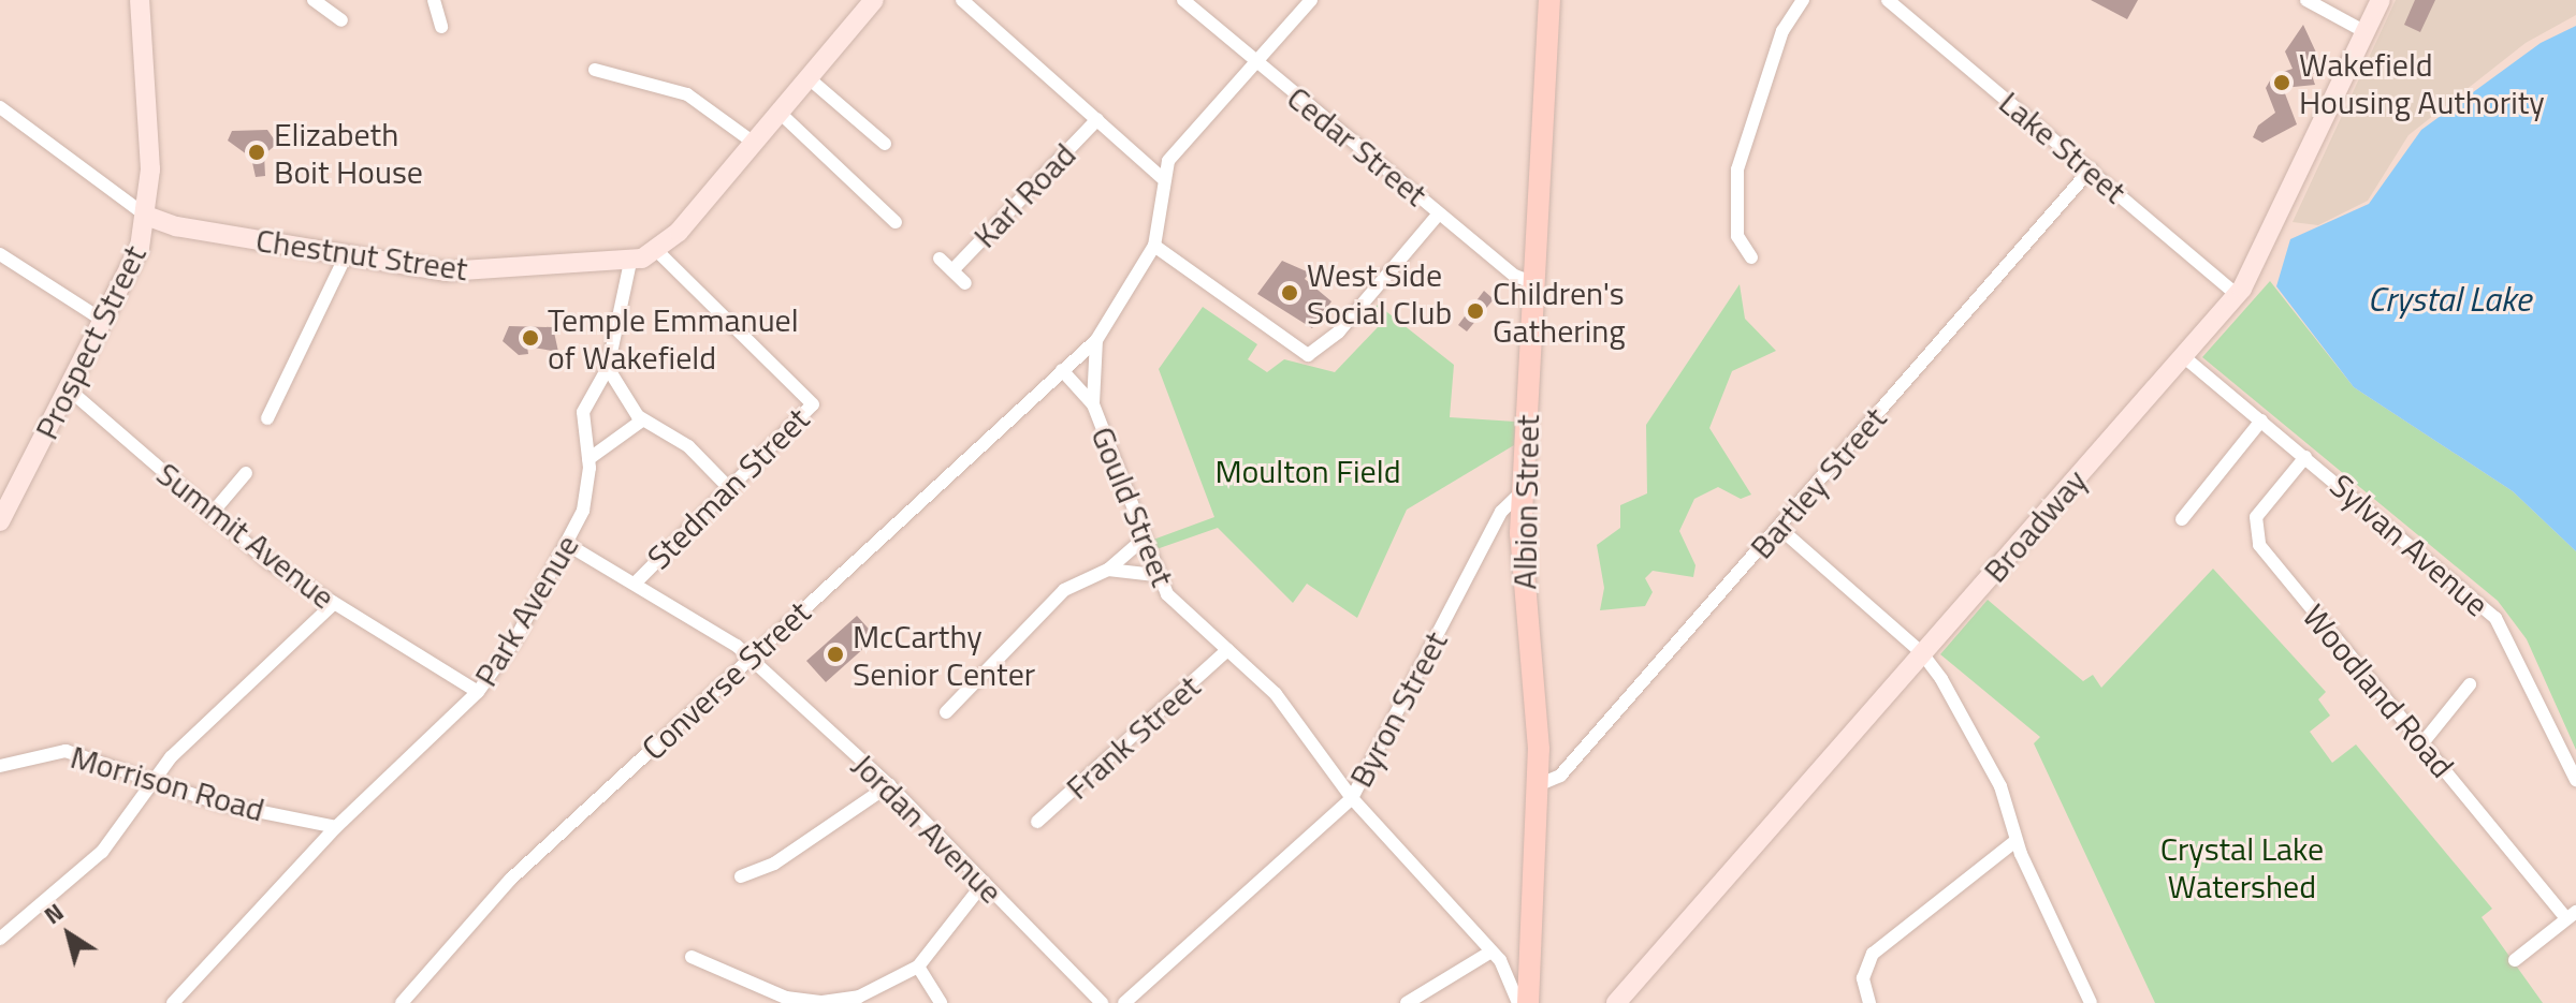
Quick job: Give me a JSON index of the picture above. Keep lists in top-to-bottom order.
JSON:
{
  "streets": {
    "main road": ["Albion Street"],
    "street": [
      "Cedar Street",
      "Lake Street",
      "Karl Road",
      "Chestnut Street",
      "Prospect Street",
      "Bartley Street",
      "Stedman Street",
      "Gould Street",
      "Broadway",
      "Summit Avenue",
      "Sylvan Avenue",
      "Park Avenue",
      "Converse Street",
      "Woodland Road",
      "Byron Street",
      "Frank Street",
      "Morrison Road",
      "Jordan Avenue"
    ]
  },
  "crossings": [
    ["Cedar Street", "Albion Street"],
    ["Cedar Street", "Gould Street"],
    ["Lake Street", "Bartley Street"],
    ["Lake Street", "Broadway"],
    ["Chestnut Street", "Prospect Street"],
    ["Chestnut Street", "Stedman Street"],
    ["Chestnut Street", "Park Avenue"],
    ["Prospect Street", "Summit Avenue"],
    ["Bartley Street", "Albion Street"],
    ["Stedman Street", "Jordan Avenue"],
    ["Albion Street", "Byron Street"],
    ["Gould Street", "Converse Street"],
    ["Gould Street", "Byron Street"],
    ["Gould Street", "Frank Street"],
    ["Broadway", "Sylvan Avenue"],
    ["Summit Avenue", "Park Avenue"],
    ["Sylvan Avenue", "Woodland Road"],
    ["Park Avenue", "Morrison Road"],
    ["Park Avenue", "Jordan Avenue"],
    ["Converse Street", "Jordan Avenue"]
  ],
  "water": ["Crystal Lake"],
  "parks": ["Moulton Field", "Crystal Lake Watershed"],
  "places": [
    "Wakefield Housing Authority",
    "Elizabeth Boit House",
    "West Side Social Club",
    "Children's Gathering",
    "Temple Emmanuel of Wakefield",
    "McCarthy Senior Center"
  ],
  "north": "top left"
}
